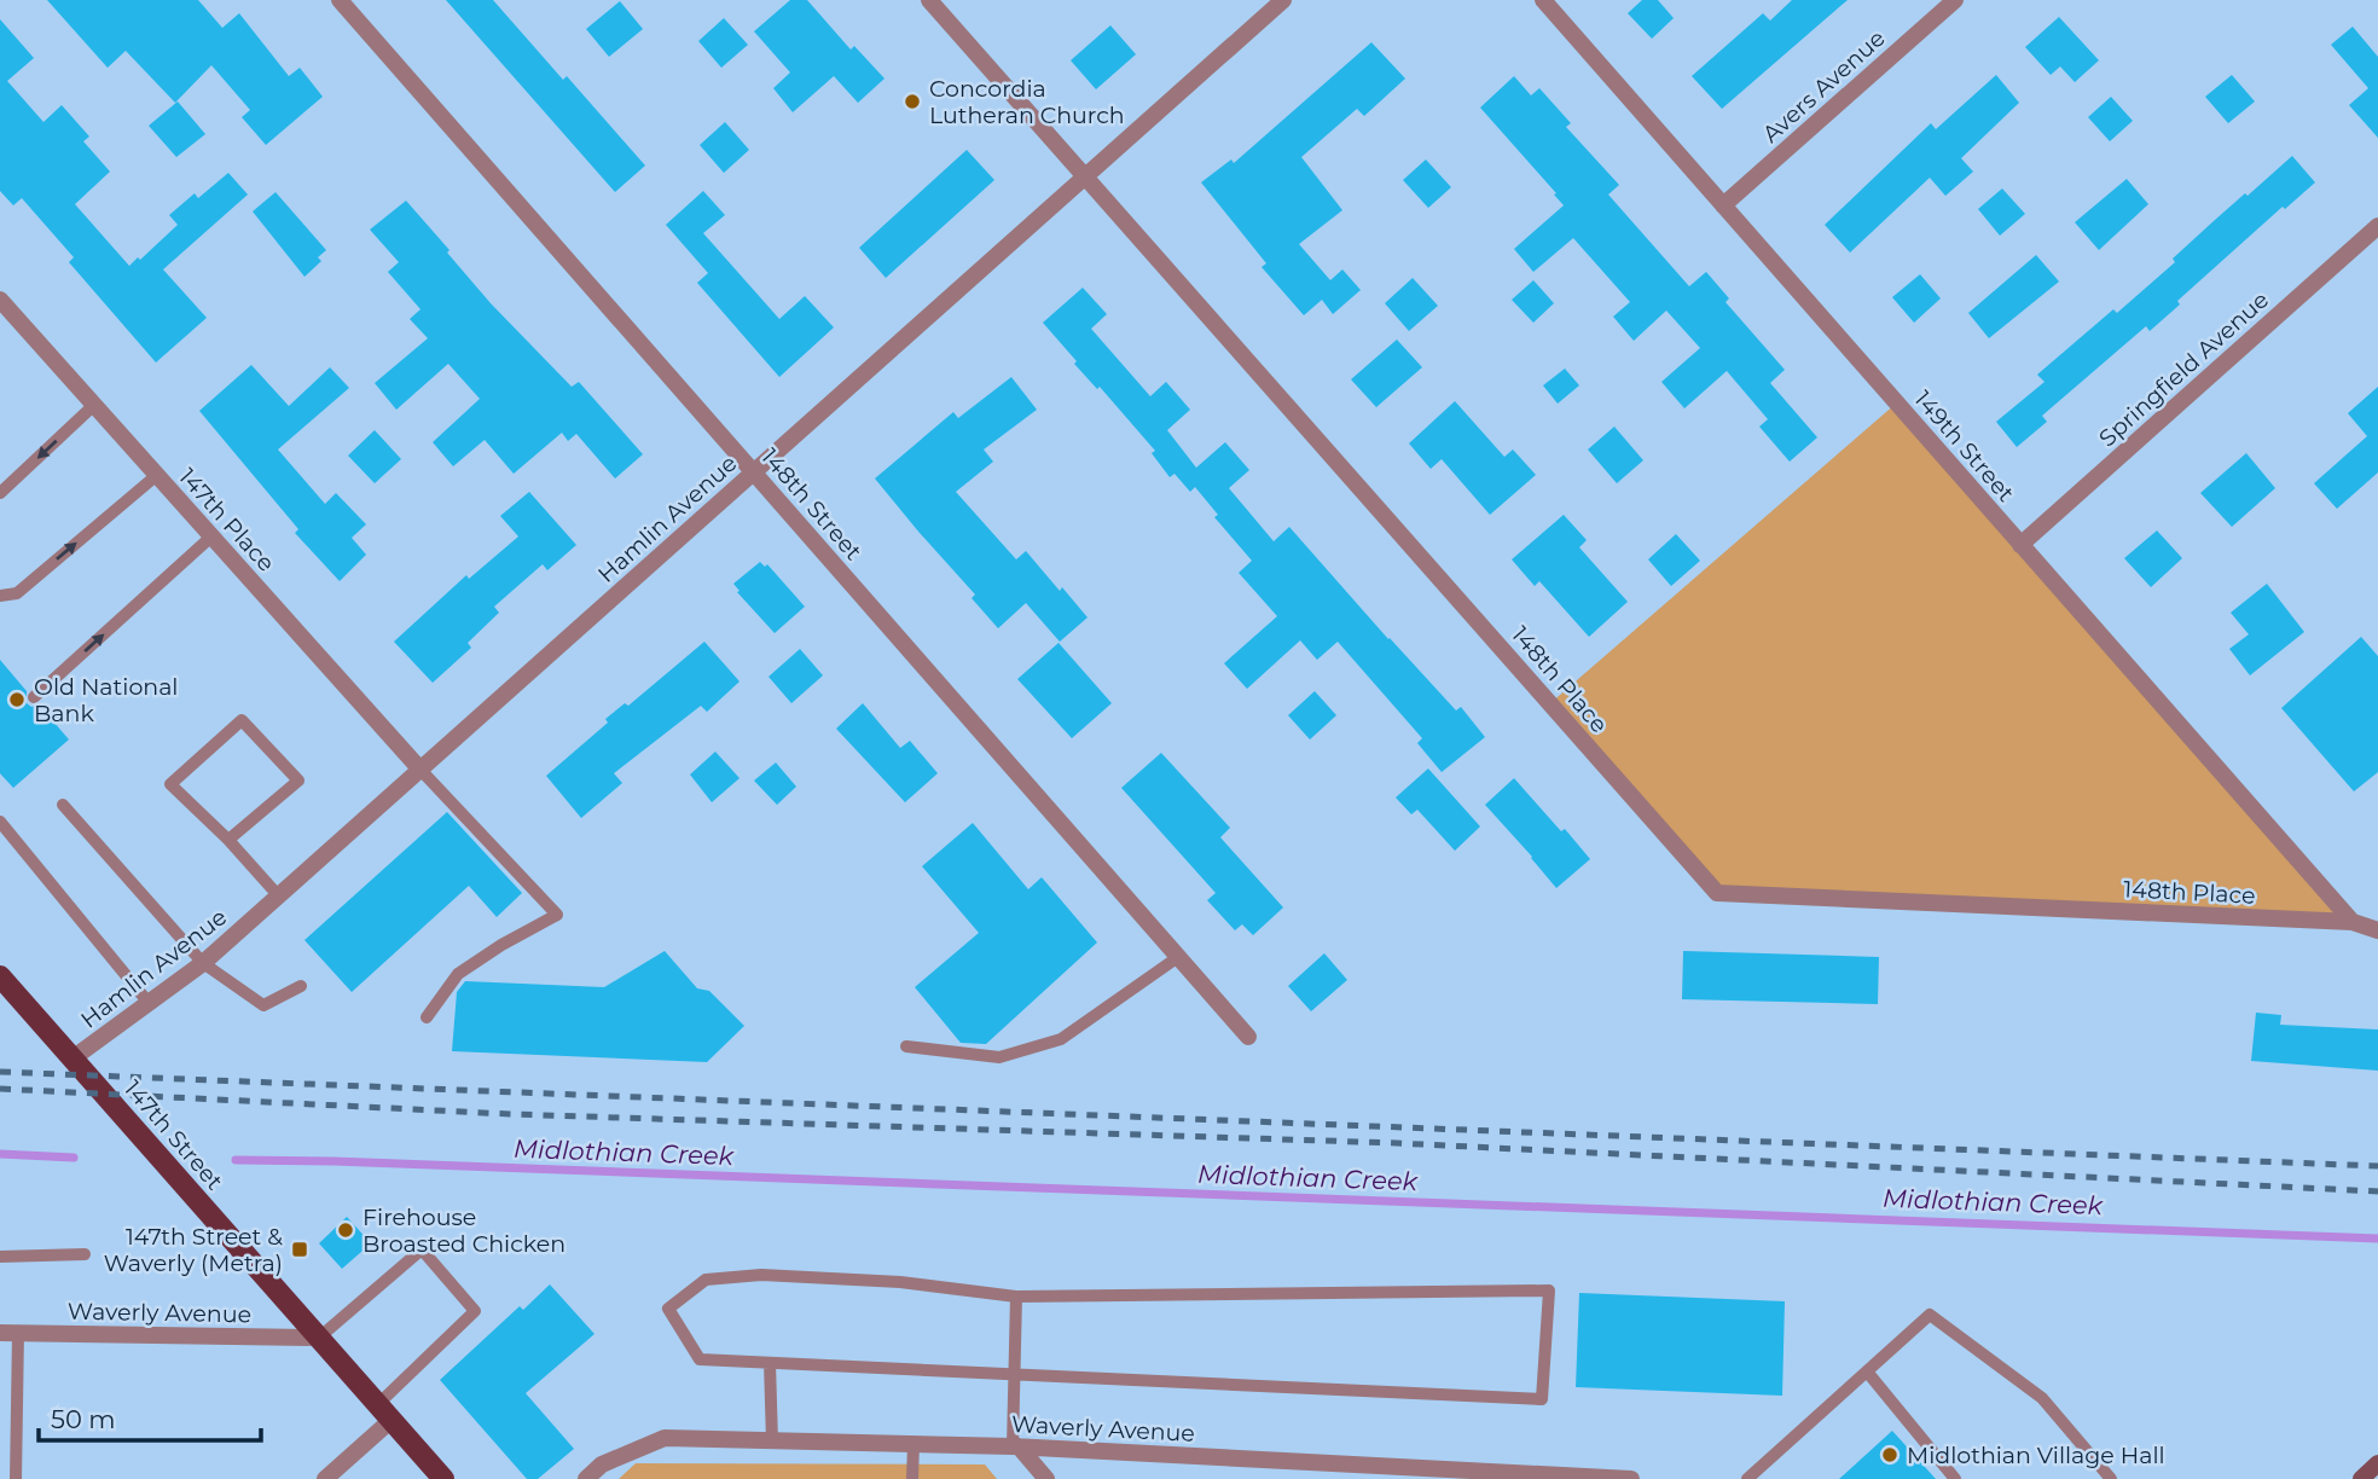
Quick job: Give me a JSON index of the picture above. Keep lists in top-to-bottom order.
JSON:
{
  "streets": {
    "main road": ["147th Street"],
    "street": [
      "Avers Avenue",
      "Springfield Avenue",
      "149th Street",
      "148th Street",
      "Hamlin Avenue",
      "147th Place",
      "148th Place",
      "Waverly Avenue"
    ]
  },
  "crossings": [
    ["Avers Avenue", "149th Street"],
    ["Springfield Avenue", "149th Street"],
    ["149th Street", "148th Place"],
    ["148th Street", "Hamlin Avenue"],
    ["Hamlin Avenue", "147th Place"],
    ["Hamlin Avenue", "148th Place"],
    ["Hamlin Avenue", "147th Street"],
    ["147th Street", "Waverly Avenue"]
  ],
  "water": ["Midlothian Creek"],
  "places": {
    "other": [
      "Concordia Lutheran Church",
      "Old National Bank",
      "Firehouse Broasted Chicken",
      "Midlothian Village Hall"
    ],
    "transit": ["147th Street & Waverly (Metra)"]
  },
  "scale_bar": "50 m"
}
